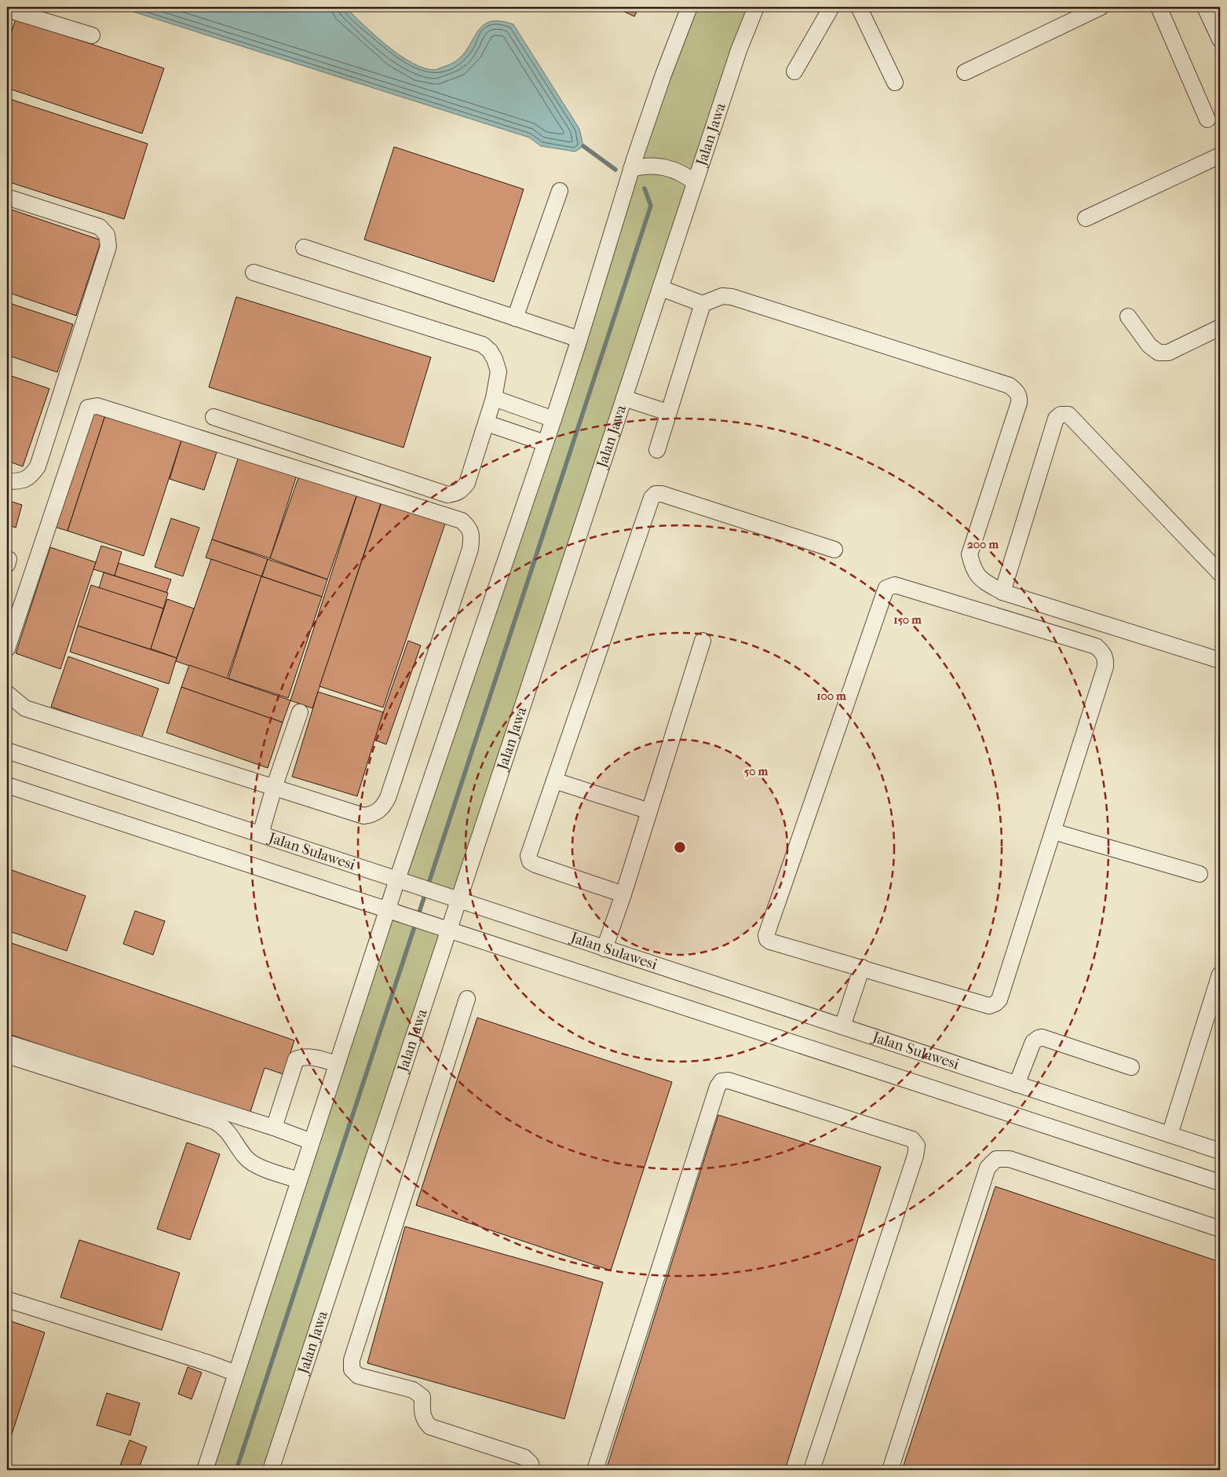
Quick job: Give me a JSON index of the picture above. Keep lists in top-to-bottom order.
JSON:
{
  "streets": {
    "street": ["Jalan Jawa", "Jalan Sulawesi"]
  },
  "crossings": [
    ["Jalan Jawa", "Jalan Sulawesi"]
  ],
  "rings": [
    "200 m",
    "150 m",
    "100 m",
    "50 m"
  ]
}
